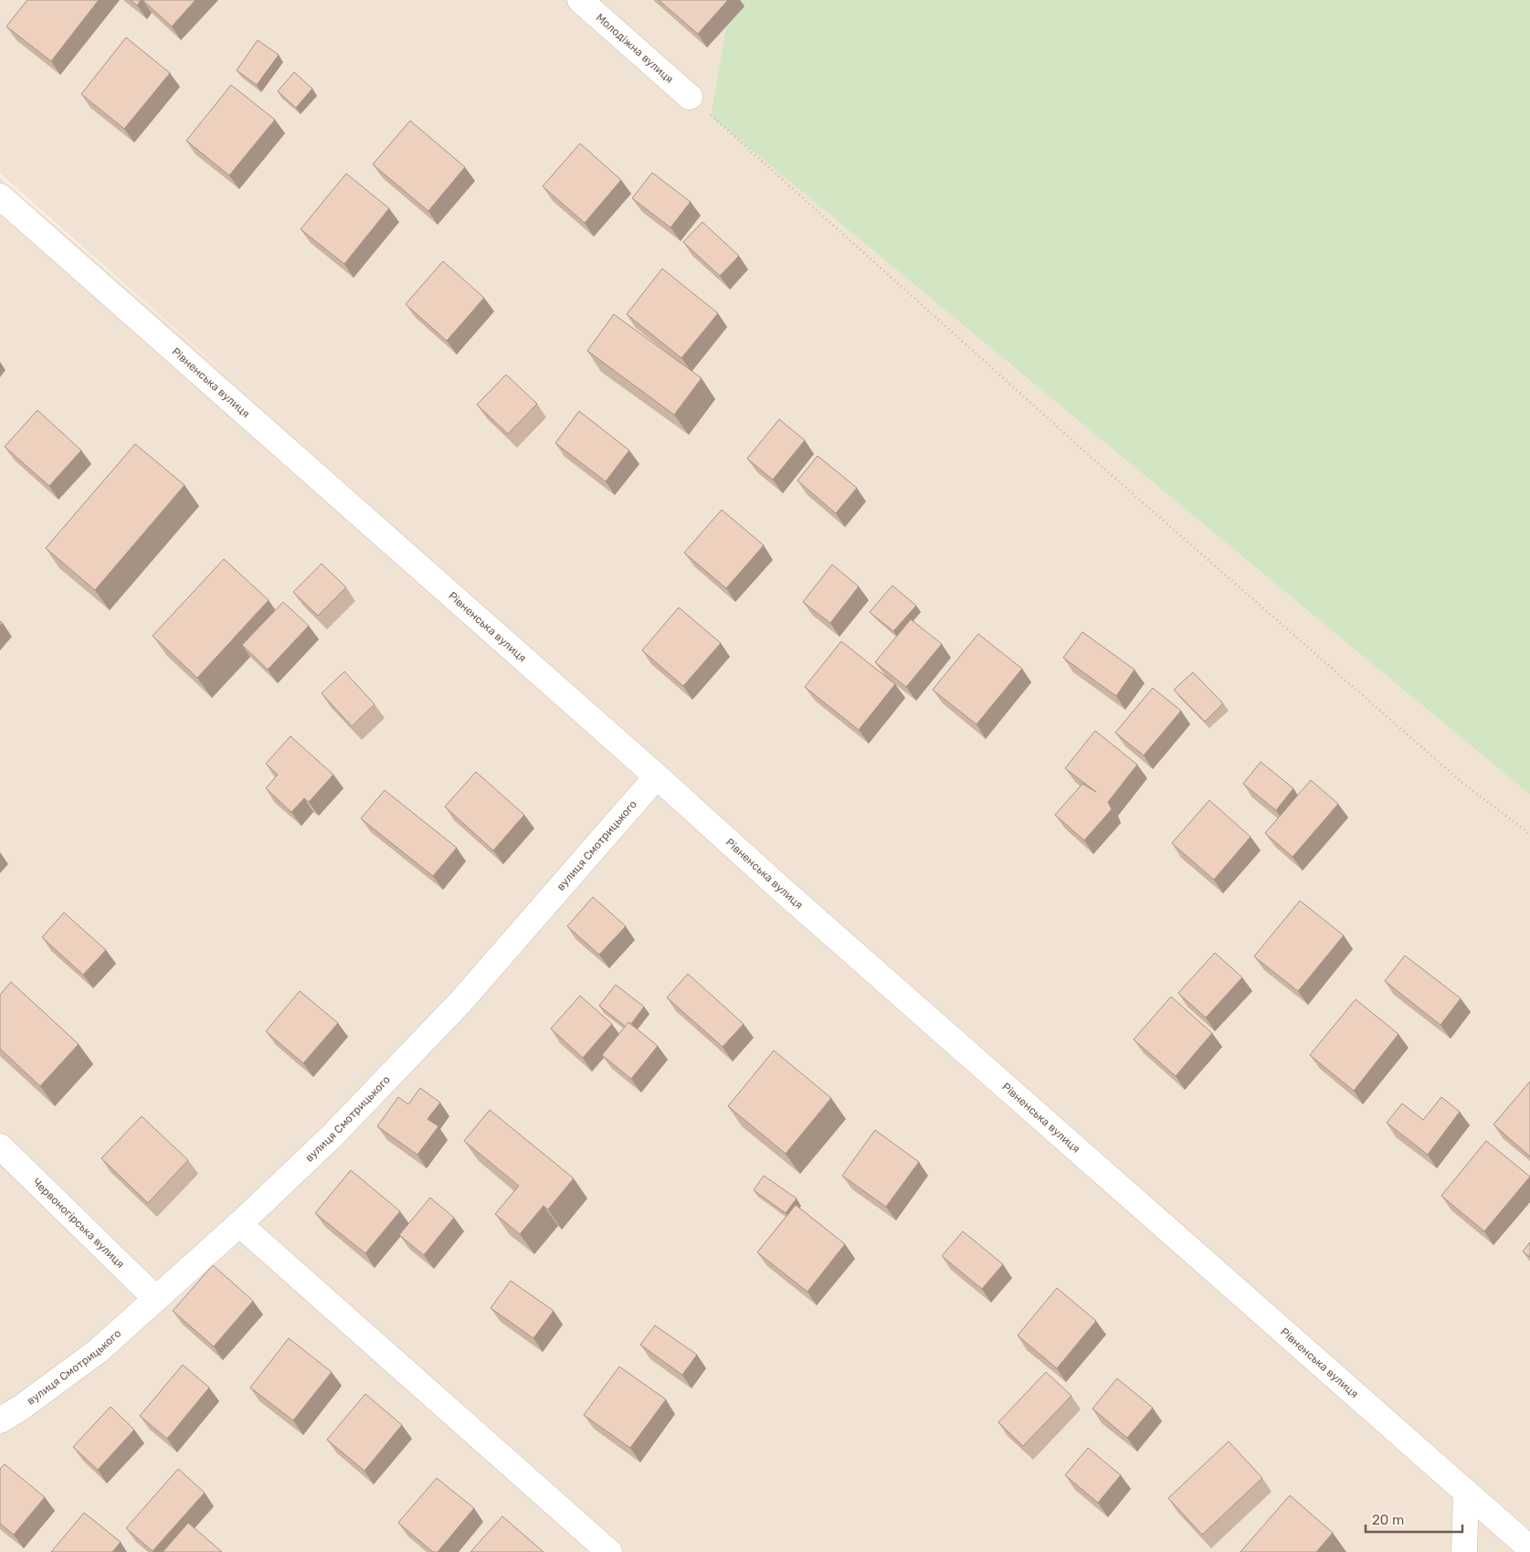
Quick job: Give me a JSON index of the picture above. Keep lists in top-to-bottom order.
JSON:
{
  "streets": {
    "main road": [
      "Молодіжна вулиця",
      "Рівненська вулиця",
      "вулиця Смотрицького",
      "Червоногірська вулиця"
    ]
  },
  "crossings": [
    ["Рівненська вулиця", "вулиця Смотрицького"],
    ["вулиця Смотрицького", "Червоногірська вулиця"]
  ],
  "scale_bar": "20 m"
}
